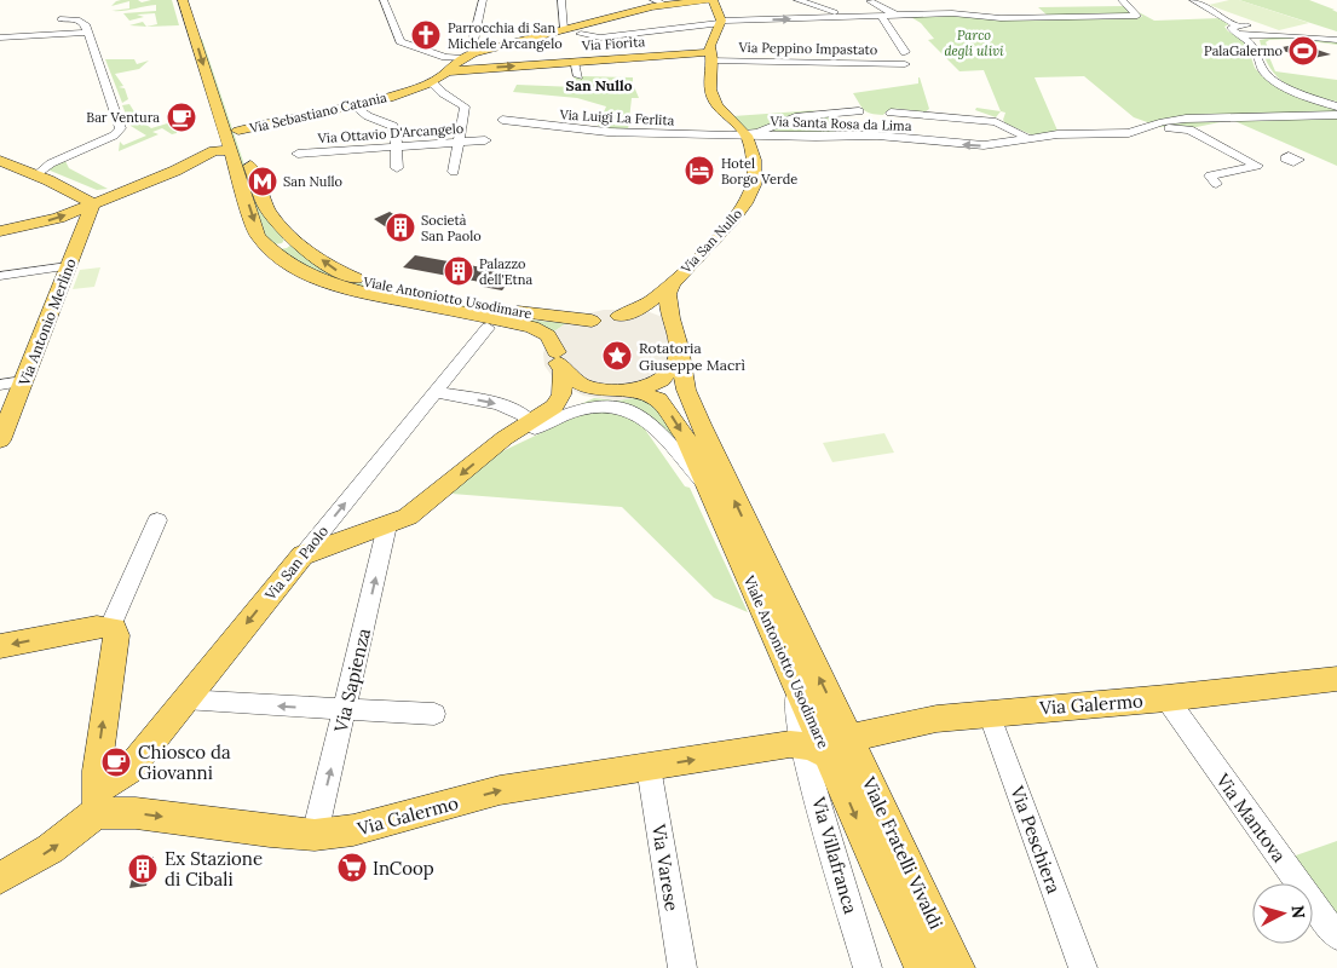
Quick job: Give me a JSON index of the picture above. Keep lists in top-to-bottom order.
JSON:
{
  "streets": {
    "main road": [
      "Via Fiorita",
      "Via Sebastiano Catania",
      "Via San Nullo",
      "Viale Antoniotto Usodimare",
      "Via Antonio Merlino",
      "Via San Paolo",
      "Via Galermo",
      "Viale Fratelli Vivaldi"
    ],
    "street": [
      "Via Peppino Impastato",
      "Via Luigi La Ferlita",
      "Via Santa Rosa da Lima",
      "Via Ottavio D'Arcangelo",
      "Via Sapienza",
      "Via Mantova",
      "Via Peschiera",
      "Via Villafranca",
      "Via Varese"
    ]
  },
  "crossings": [
    ["Via Fiorita", "Via Peppino Impastato"],
    ["Via Fiorita", "Via Sebastiano Catania"],
    ["Via Sebastiano Catania", "Viale Antoniotto Usodimare"],
    ["Via Luigi La Ferlita", "Via San Nullo"],
    ["Via Santa Rosa da Lima", "Via San Nullo"],
    ["Via San Nullo", "Viale Antoniotto Usodimare"],
    ["Viale Antoniotto Usodimare", "Via Galermo"],
    ["Viale Antoniotto Usodimare", "Viale Fratelli Vivaldi"],
    ["Viale Antoniotto Usodimare", "Via Villafranca"],
    ["Via San Paolo", "Via Galermo"],
    ["Via Sapienza", "Via Galermo"],
    ["Via Galermo", "Via Mantova"],
    ["Via Galermo", "Via Peschiera"],
    ["Via Galermo", "Viale Fratelli Vivaldi"],
    ["Via Galermo", "Via Villafranca"],
    ["Via Galermo", "Via Varese"],
    ["Viale Fratelli Vivaldi", "Via Villafranca"]
  ],
  "one_way": ["Via Fiorita", "Via Sapienza", "Via Galermo"],
  "districts": ["San Nullo"],
  "parks": ["Parco degli ulivi"],
  "places": {
    "church": ["Parrocchia di San Michele Arcangelo"],
    "sports": ["PalaGalermo"],
    "cafe": ["Bar Ventura", "Chiosco da Giovanni"],
    "hotel": ["Hotel Borgo Verde"],
    "metro station": ["San Nullo"],
    "building": ["Società San Paolo", "Palazzo dell'Etna", "Ex Stazione di Cibali"],
    "place": ["Rotatoria Giuseppe Macrì"],
    "supermarket": ["InCoop"]
  },
  "north": "right"
}
